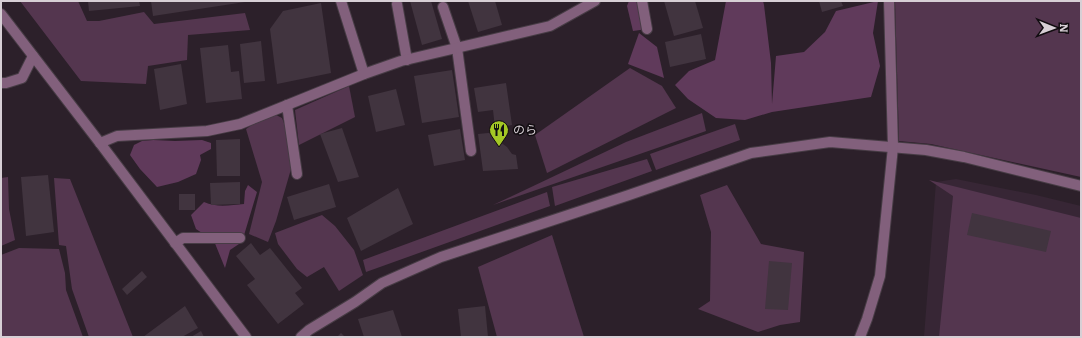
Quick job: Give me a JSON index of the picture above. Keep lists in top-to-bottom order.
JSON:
{
  "places": {
    "restaurant": ["のら"]
  },
  "north": "right"
}
